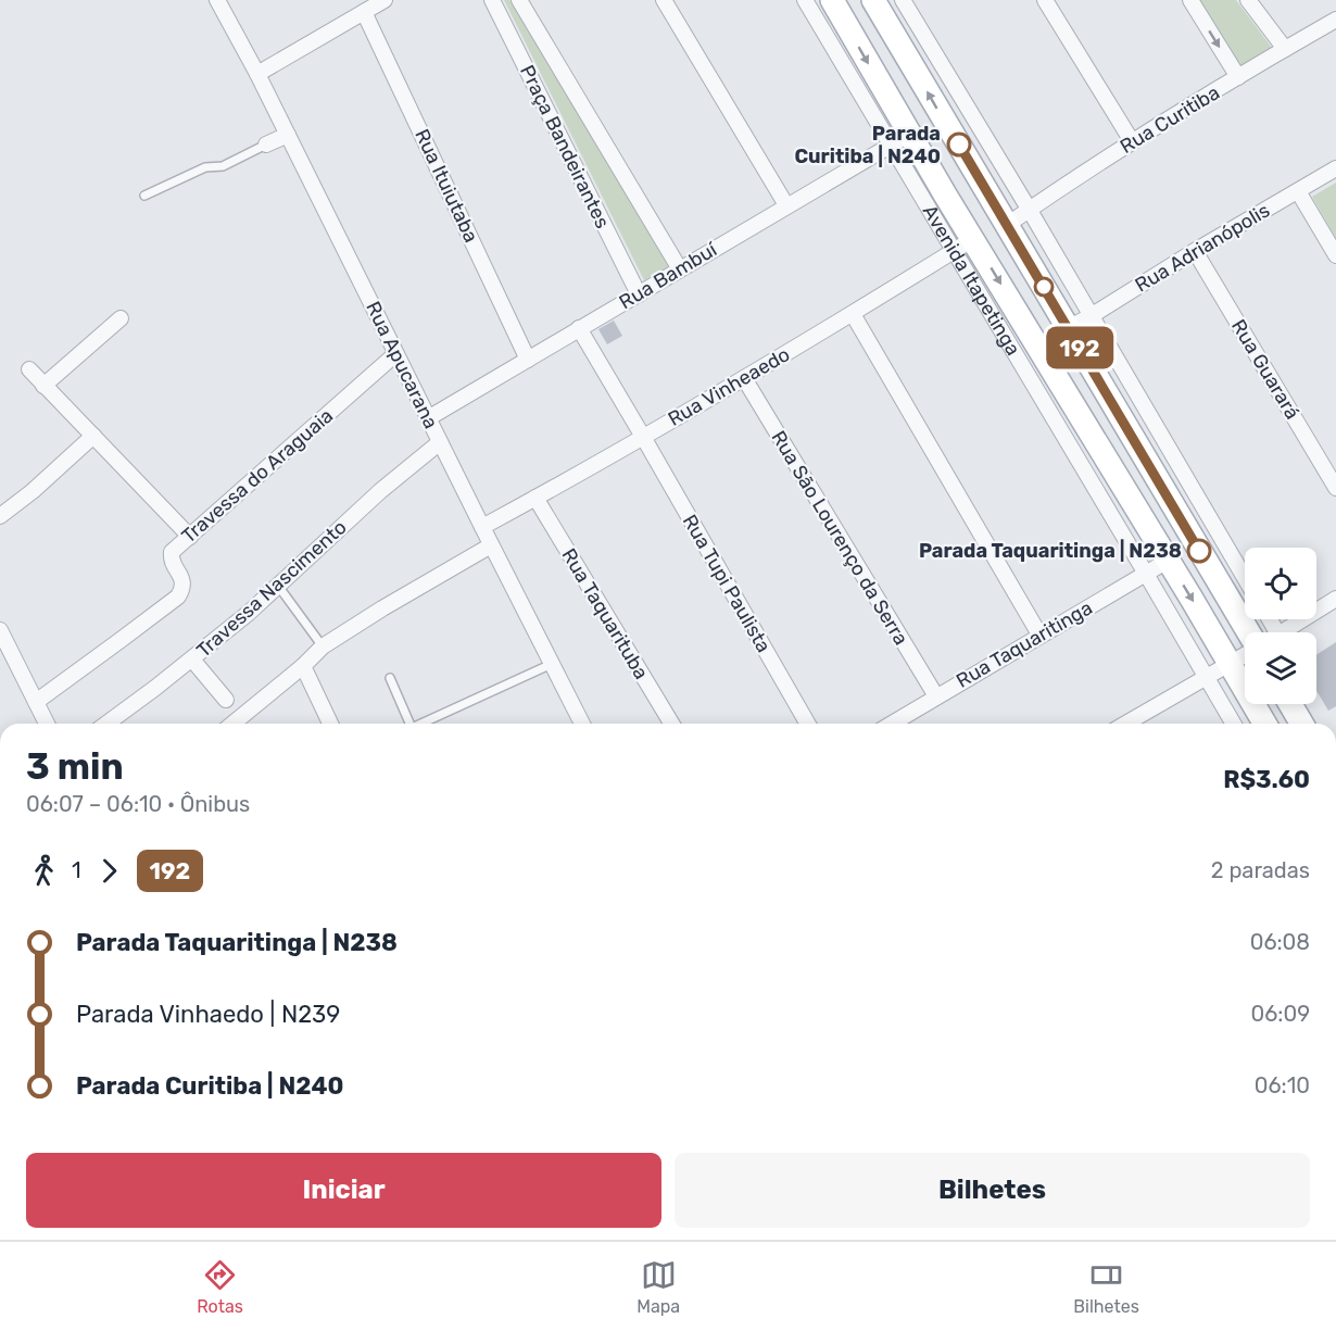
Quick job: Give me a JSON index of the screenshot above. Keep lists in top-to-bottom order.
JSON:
{
  "streets": {
    "main road": ["Avenida Itapetinga"],
    "street": [
      "Rua Curitiba",
      "Praça Bandeirantes",
      "Rua Ituiutaba",
      "Rua Adrianópolis",
      "Rua Bambuí",
      "Rua Apucarana",
      "Rua Guarará",
      "Rua Vinheaedo",
      "Travessa do Araguaia",
      "Rua São Lourenço da Serra",
      "Rua Tupi Paulista",
      "Travessa Nascimento",
      "Rua Taquarituba",
      "Rua Taquaritinga"
    ]
  },
  "crossings": [
    ["Praça Bandeirantes", "Rua Bambuí"],
    ["Rua Ituiutaba", "Rua Bambuí"],
    ["Rua Adrianópolis", "Rua Guarará"],
    ["Rua Bambuí", "Avenida Itapetinga"],
    ["Rua Bambuí", "Rua Apucarana"],
    ["Rua Bambuí", "Rua Tupi Paulista"],
    ["Avenida Itapetinga", "Rua Vinheaedo"],
    ["Avenida Itapetinga", "Rua Taquaritinga"],
    ["Rua Apucarana", "Rua Vinheaedo"],
    ["Rua Apucarana", "Travessa do Araguaia"],
    ["Rua Apucarana", "Travessa Nascimento"],
    ["Rua Vinheaedo", "Rua São Lourenço da Serra"],
    ["Rua Vinheaedo", "Rua Tupi Paulista"],
    ["Rua Vinheaedo", "Rua Taquarituba"],
    ["Rua São Lourenço da Serra", "Rua Taquaritinga"]
  ],
  "places": ["Parada Curitiba | N240", "Parada Taquaritinga | N238"],
  "lines": ["bus line 192"],
  "page": {
    "on_map": "192",
    "heading": ["3 min", "06:07 – 06:10 · Ônibus", "R$3.60"],
    "legs": ["1", "192", "2 paradas"],
    "list": [
      {
        "name": "Parada Taquaritinga | N238",
        "value": "06:08"
      },
      {
        "name": "Parada Vinhaedo | N239",
        "value": "06:09"
      },
      {
        "name": "Parada Curitiba | N240",
        "value": "06:10"
      }
    ],
    "buttons": ["Iniciar", "Bilhetes"],
    "tabs": ["Rotas", "Mapa", "Bilhetes"]
  }
}
